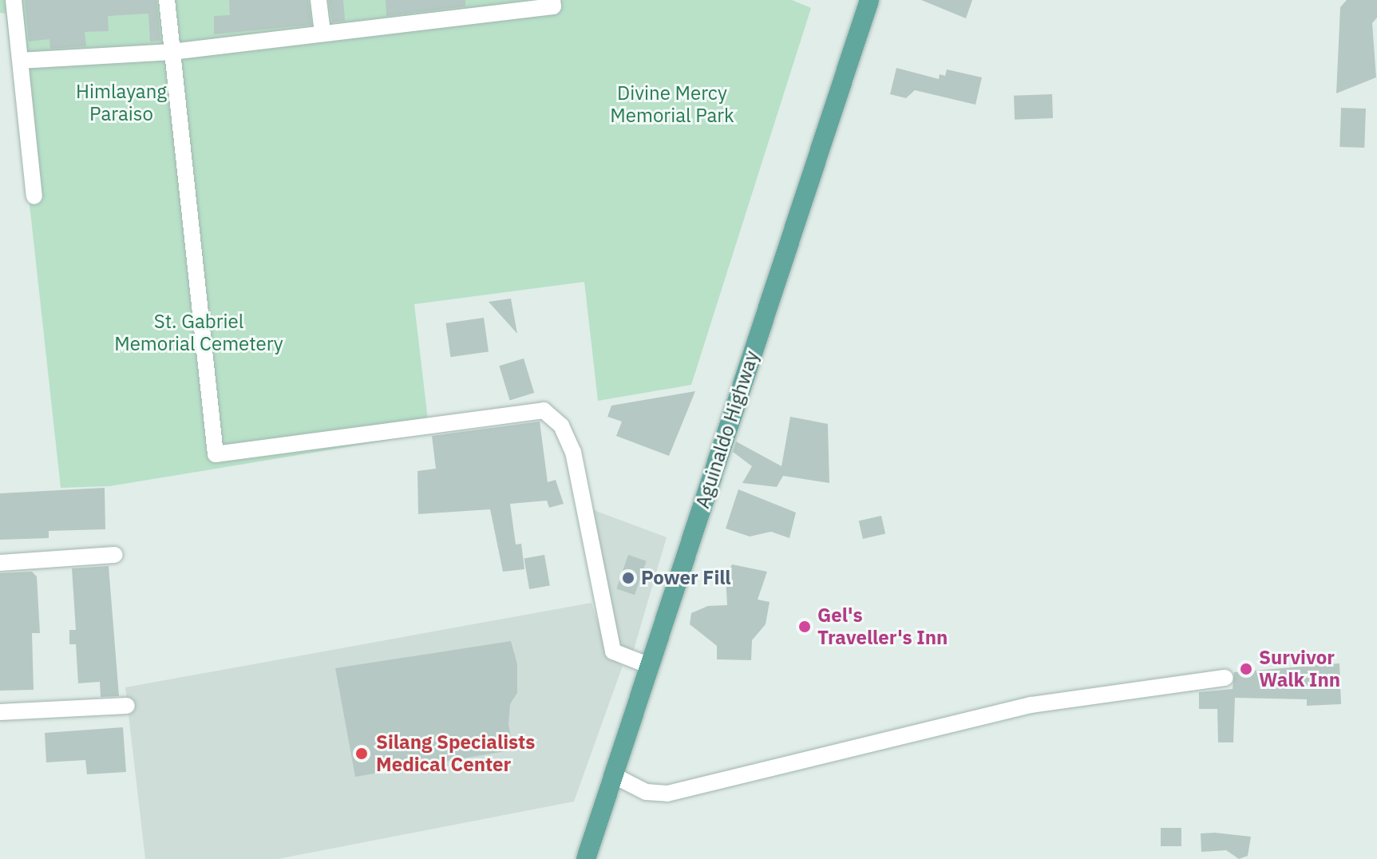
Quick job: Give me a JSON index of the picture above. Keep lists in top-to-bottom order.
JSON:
{
  "streets": {
    "main road": ["Aguinaldo Highway"]
  },
  "parks": ["Himlayang Paraiso", "Divine Mercy Memorial Park", "St. Gabriel Memorial Cemetery"],
  "places": [
    "Power Fill",
    "Gel's Traveller's Inn",
    "Survivor Walk Inn",
    "Silang Specialists Medical Center"
  ]
}
